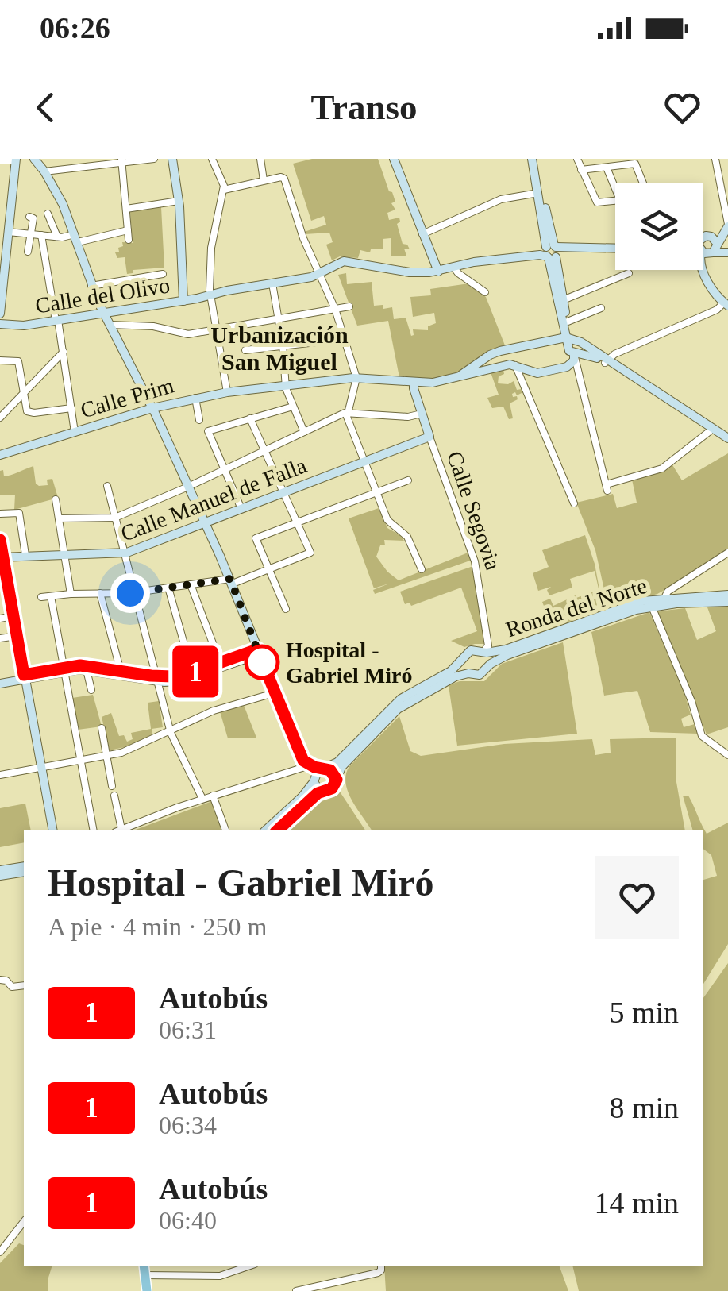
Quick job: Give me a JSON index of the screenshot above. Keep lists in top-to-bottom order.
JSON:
{
  "streets": {
    "main road": [
      "Calle del Olivo",
      "Calle Prim",
      "Calle Manuel de Falla",
      "Calle Segovia",
      "Ronda del Norte"
    ]
  },
  "crossings": [
    ["Calle Prim", "Calle Segovia"],
    ["Calle Manuel de Falla", "Calle Segovia"],
    ["Calle Segovia", "Ronda del Norte"]
  ],
  "districts": ["Urbanización San Miguel"],
  "places": ["Hospital - Gabriel Miró"],
  "lines": ["bus line 1"],
  "page": {
    "status": "06:26",
    "header": "Transo",
    "on_map": "1",
    "heading": ["Hospital - Gabriel Miró", "A pie · 4 min · 250 m"],
    "list": [
      {
        "mark": "1",
        "name": "Autobús",
        "note": "06:31",
        "value": "5 min"
      },
      {
        "mark": "1",
        "name": "Autobús",
        "note": "06:34",
        "value": "8 min"
      },
      {
        "mark": "1",
        "name": "Autobús",
        "note": "06:40",
        "value": "14 min"
      }
    ]
  }
}
